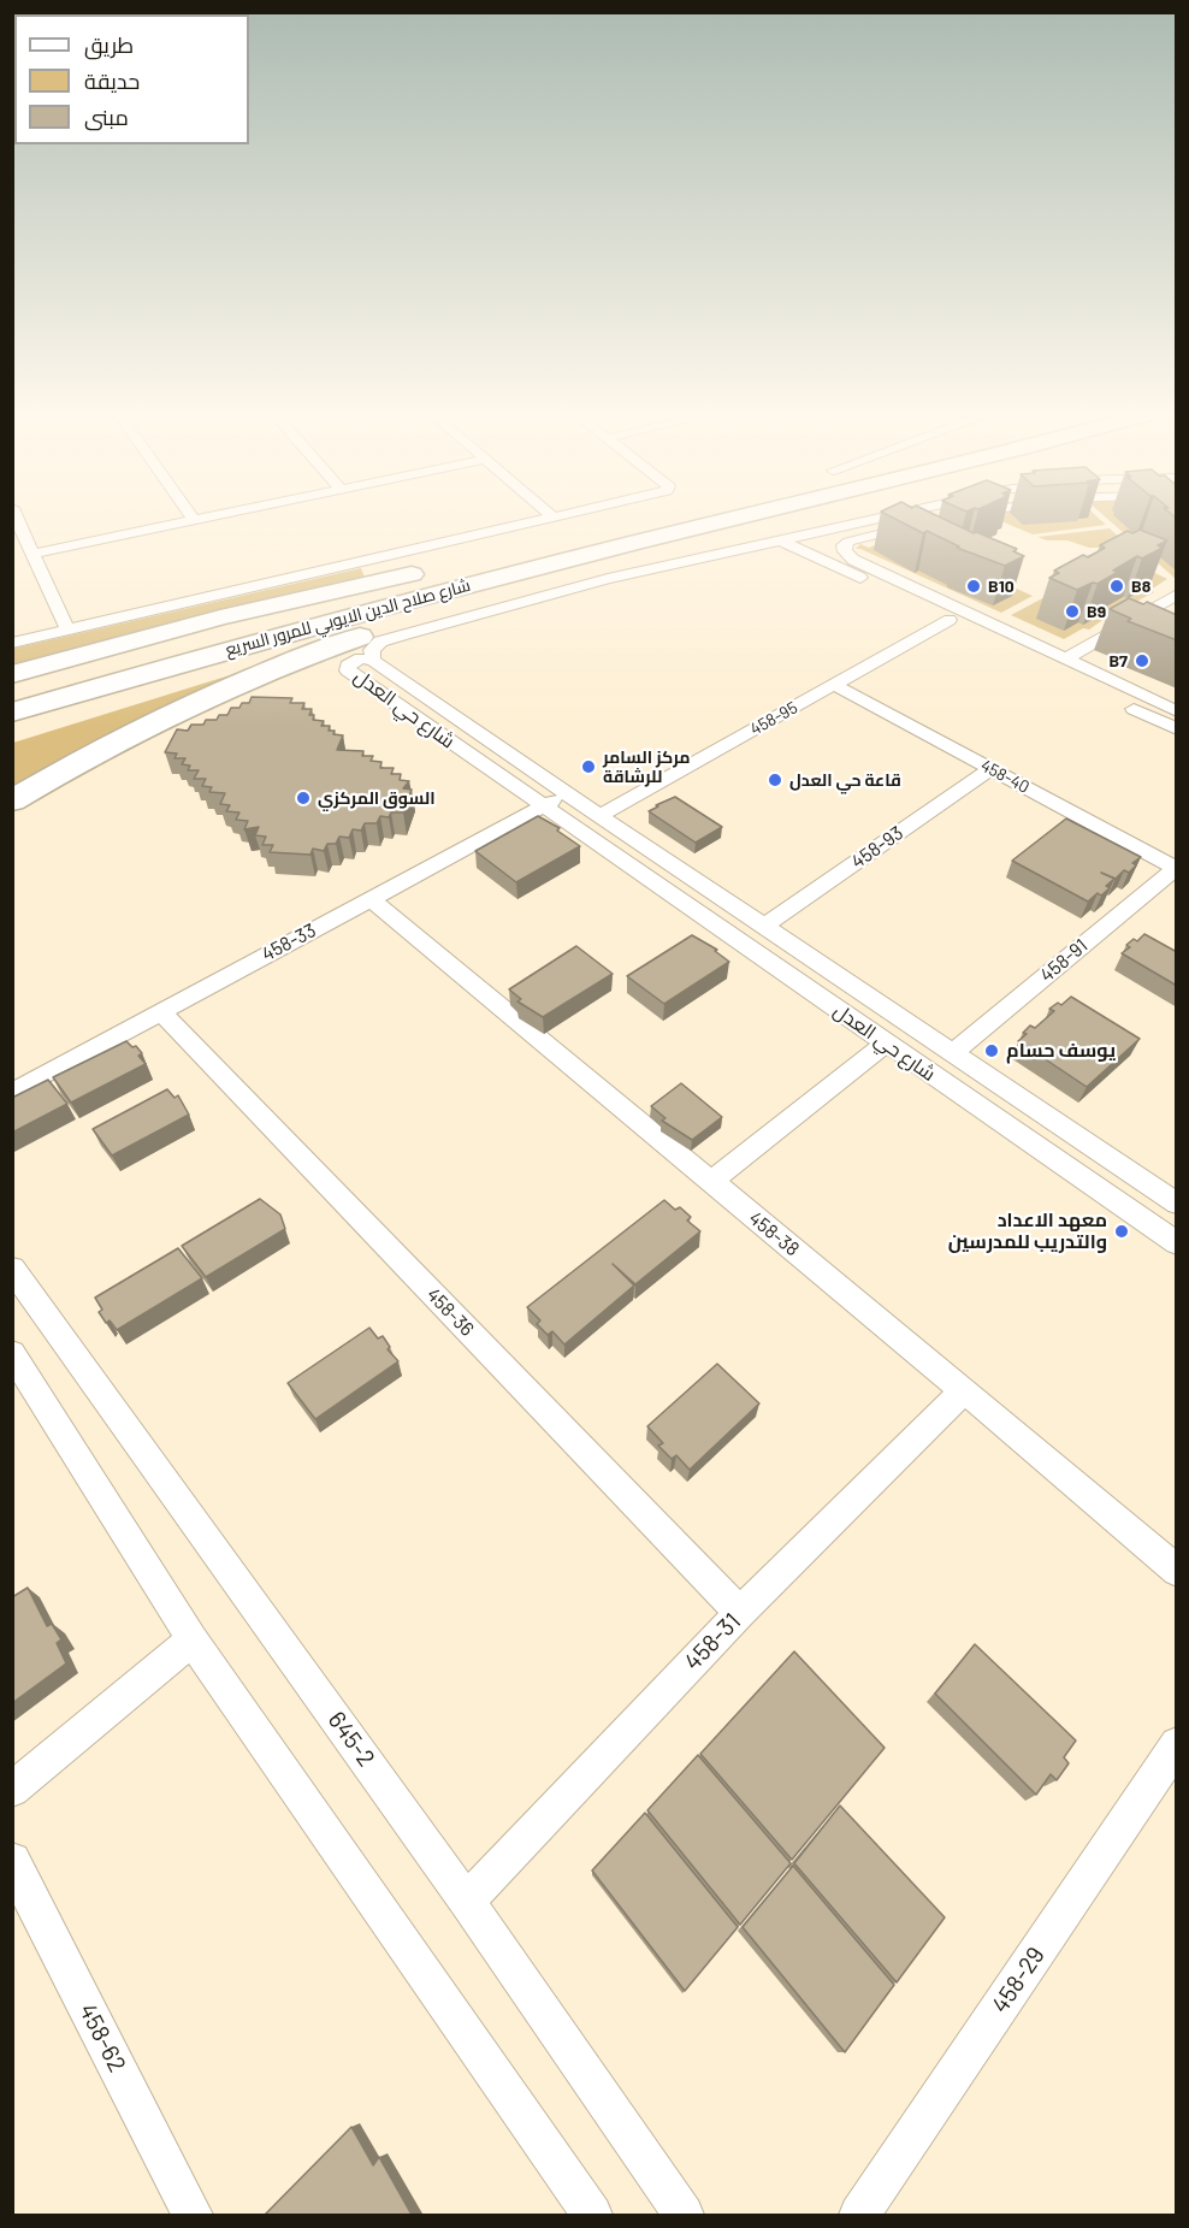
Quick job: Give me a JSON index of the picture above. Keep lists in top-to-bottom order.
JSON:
{
  "streets": {
    "highway": ["شارع صلاح الدين الايوبي للمرور السريع"],
    "street": [
      "شارع حي العدل",
      "458-95",
      "458-40",
      "458-93",
      "458-33",
      "458-91",
      "458-38",
      "458-36",
      "458-31",
      "645-2",
      "458-29",
      "458-62"
    ]
  },
  "crossings": [
    ["شارع حي العدل", "458-95"],
    ["شارع حي العدل", "458-93"],
    ["شارع حي العدل", "458-33"],
    ["شارع حي العدل", "458-91"],
    ["458-95", "458-40"],
    ["458-40", "458-93"],
    ["458-40", "458-91"],
    ["458-33", "458-38"],
    ["458-33", "458-36"],
    ["458-38", "458-31"],
    ["458-36", "458-31"],
    ["458-31", "645-2"]
  ],
  "places": [
    "B10",
    "B8",
    "B9",
    "B7",
    "مركز السامر للرشاقة",
    "قاعة حي العدل",
    "السوق المركزي",
    "يوسف حسام",
    "معهد الاعداد والتدريب للمدرسين"
  ],
  "legend": ["طريق", "حديقة", "مبنى"]
}
